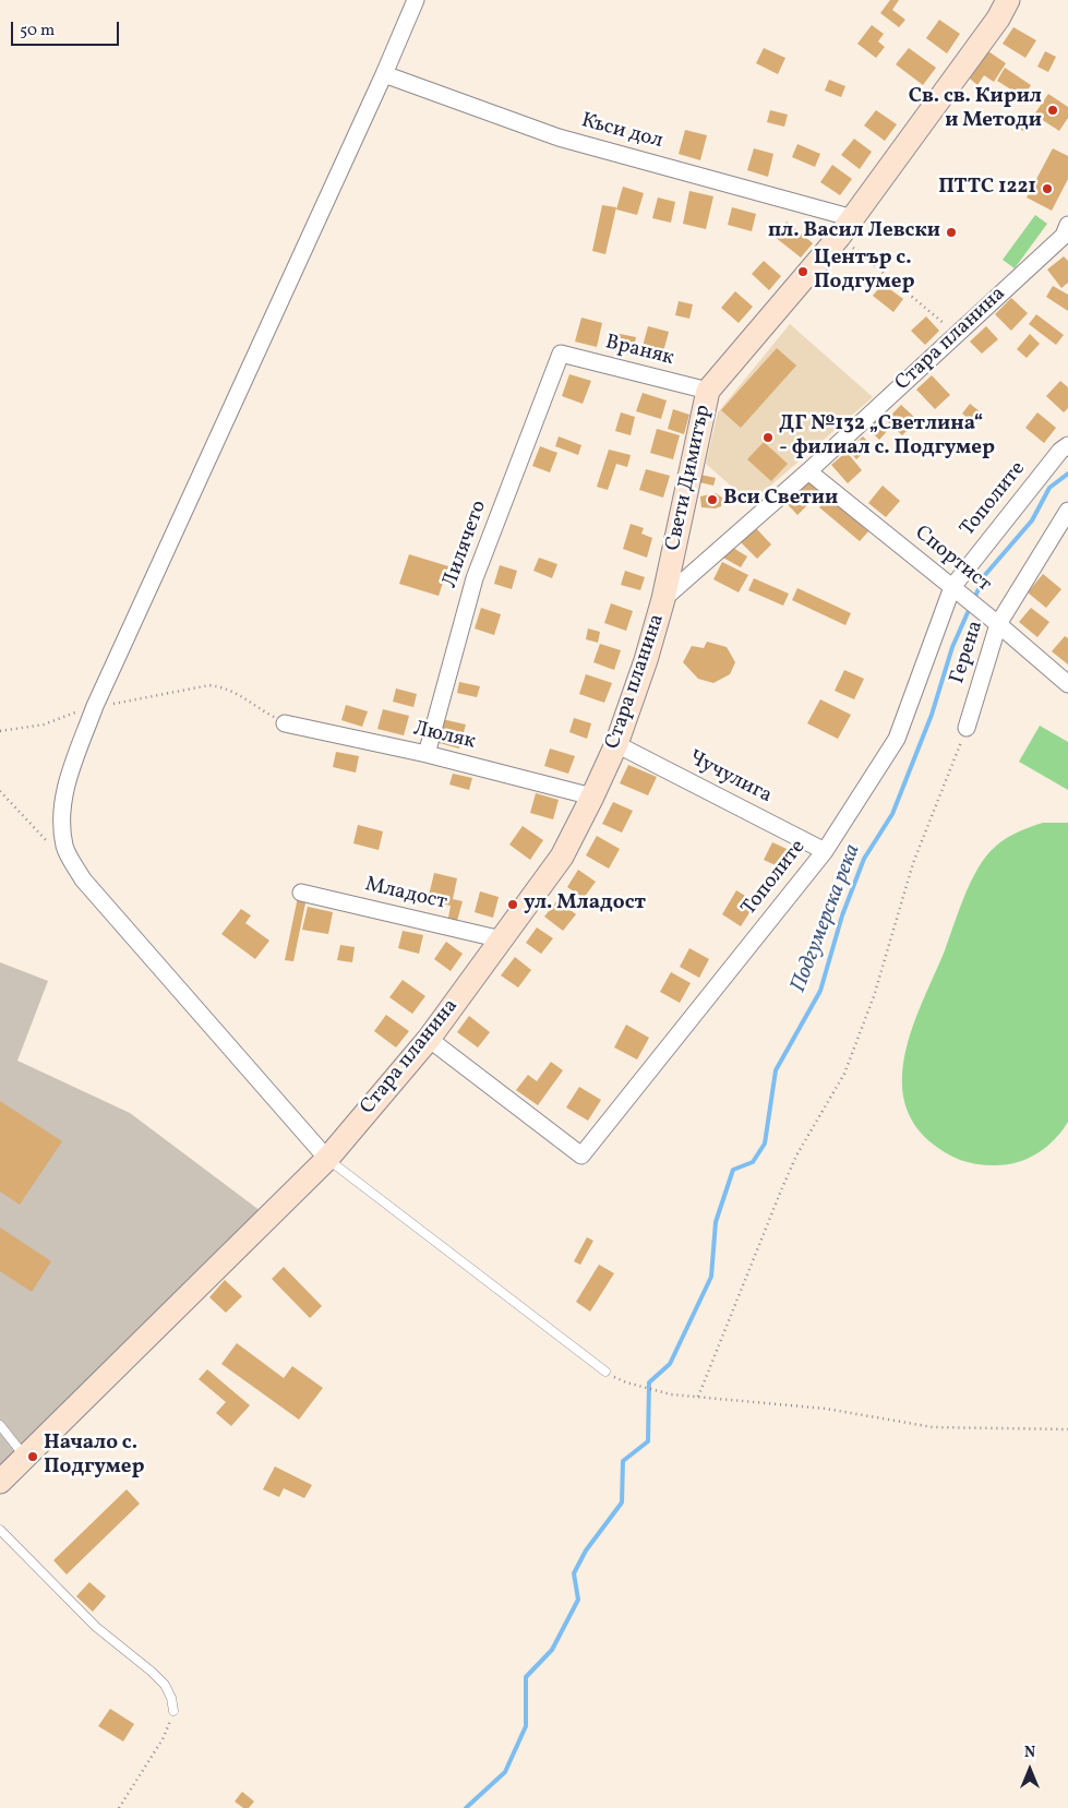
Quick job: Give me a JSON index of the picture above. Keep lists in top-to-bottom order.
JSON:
{
  "streets": {
    "street": [
      "Къси дол",
      "Стара планина",
      "Враняк",
      "Свети Димитър",
      "Тополите",
      "Лилячето",
      "Спортист",
      "Герена",
      "Люляк",
      "Чучулига",
      "Младост"
    ]
  },
  "crossings": [
    ["Къси дол", "Свети Димитър"],
    ["Стара планина", "Свети Димитър"],
    ["Стара планина", "Тополите"],
    ["Стара планина", "Спортист"],
    ["Стара планина", "Люляк"],
    ["Стара планина", "Чучулига"],
    ["Стара планина", "Младост"],
    ["Враняк", "Свети Димитър"],
    ["Враняк", "Лилячето"],
    ["Тополите", "Спортист"],
    ["Тополите", "Чучулига"],
    ["Лилячето", "Люляк"],
    ["Спортист", "Герена"]
  ],
  "water": ["Подгумерска река"],
  "places": [
    "Св. св. Кирил и Методи",
    "ПТТС 1221",
    "пл. Васил Левски",
    "Център с. Подгумер",
    "ДГ №132 „Светлина“ - филиал с. Подгумер",
    "Вси Светии",
    "ул. Младост",
    "Начало с. Подгумер"
  ],
  "scale_bar": "50 m",
  "north": "top"
}
